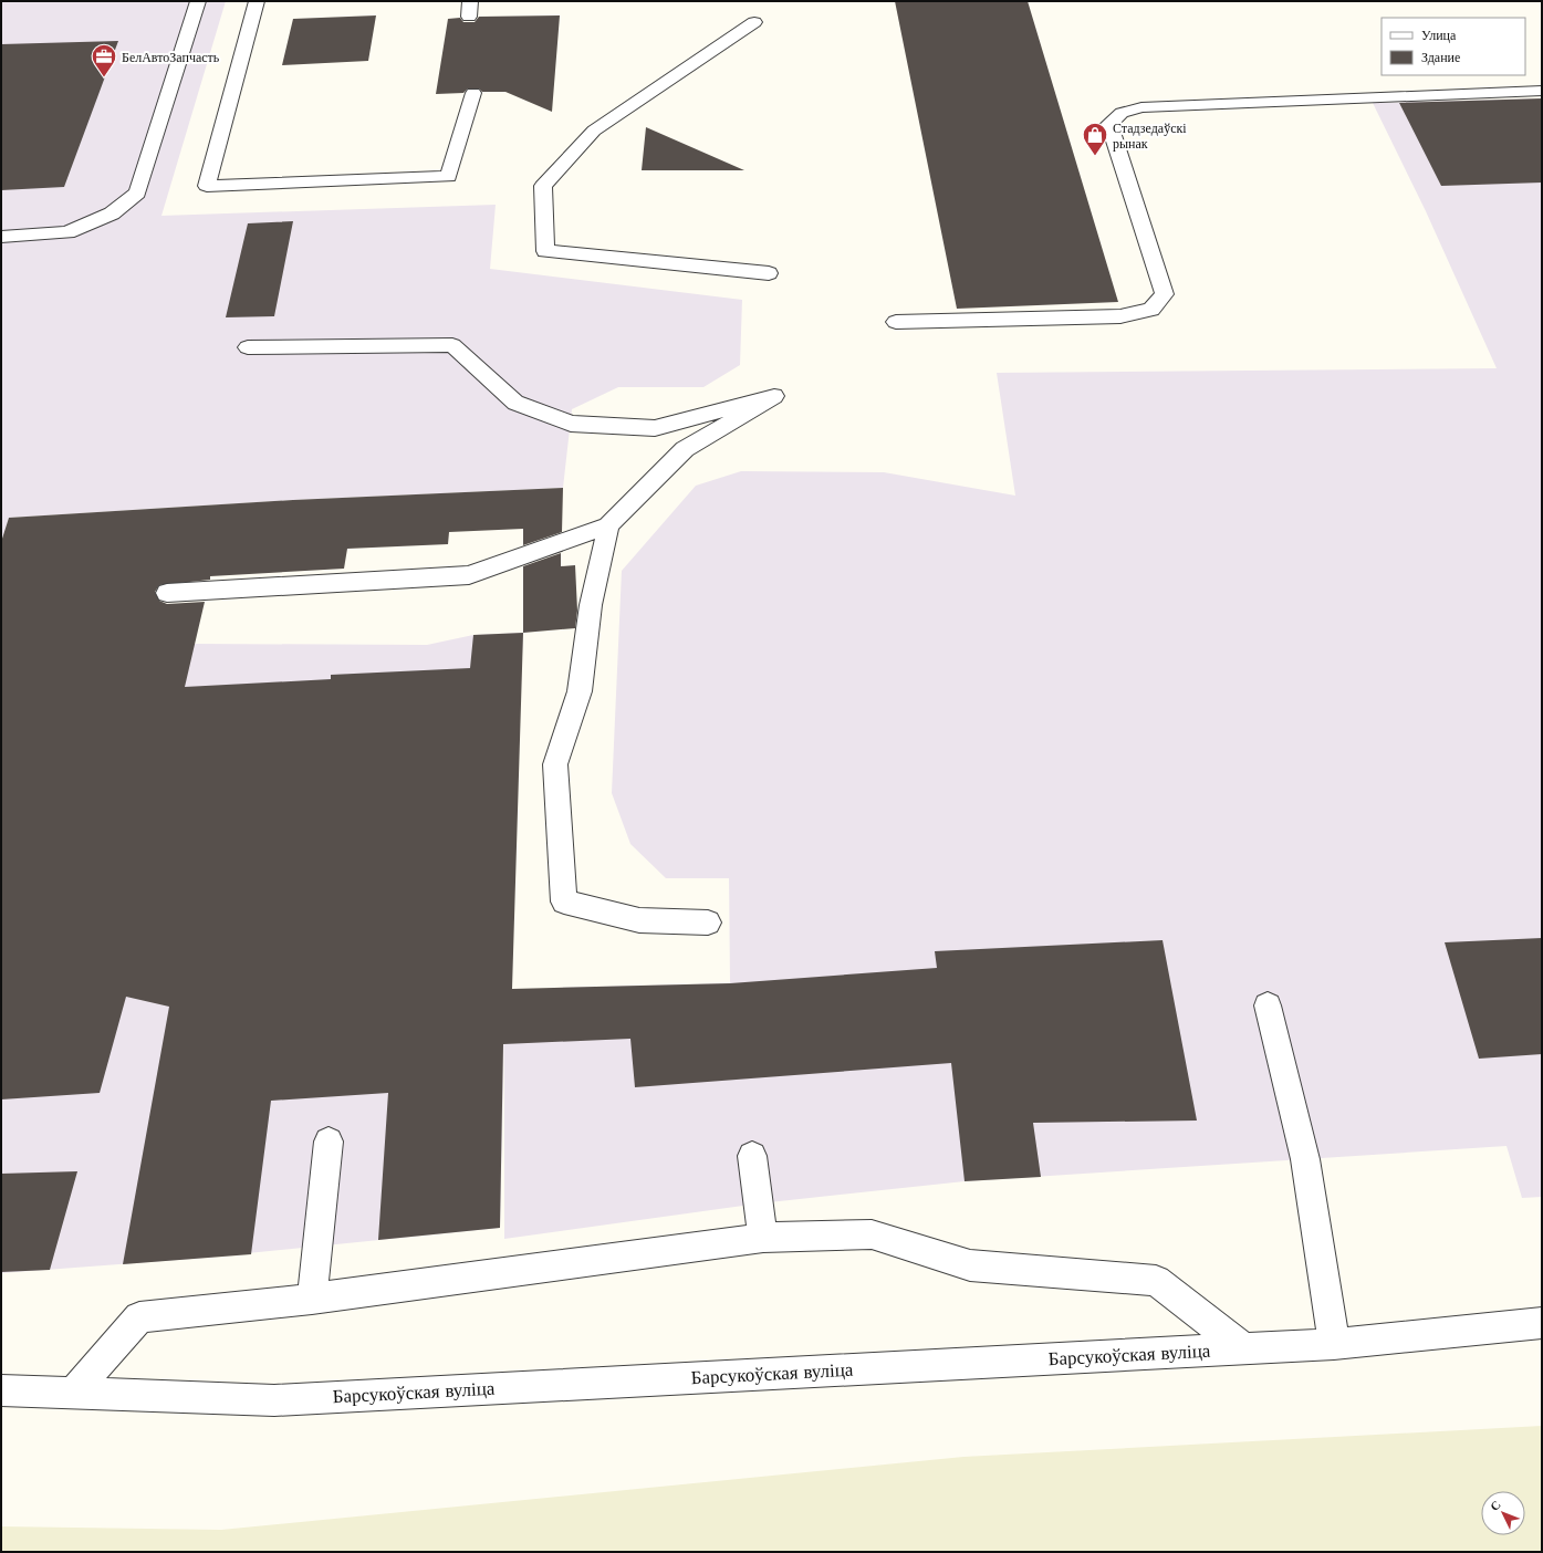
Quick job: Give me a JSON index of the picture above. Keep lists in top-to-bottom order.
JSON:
{
  "streets": {
    "lane": ["Барсукоўская вуліца"]
  },
  "places": {
    "office": ["БелАвтоЗапчасть"],
    "shop": ["Стадзедаўскі рынак"]
  },
  "legend": ["Улица", "Здание"],
  "north": "top left"
}
